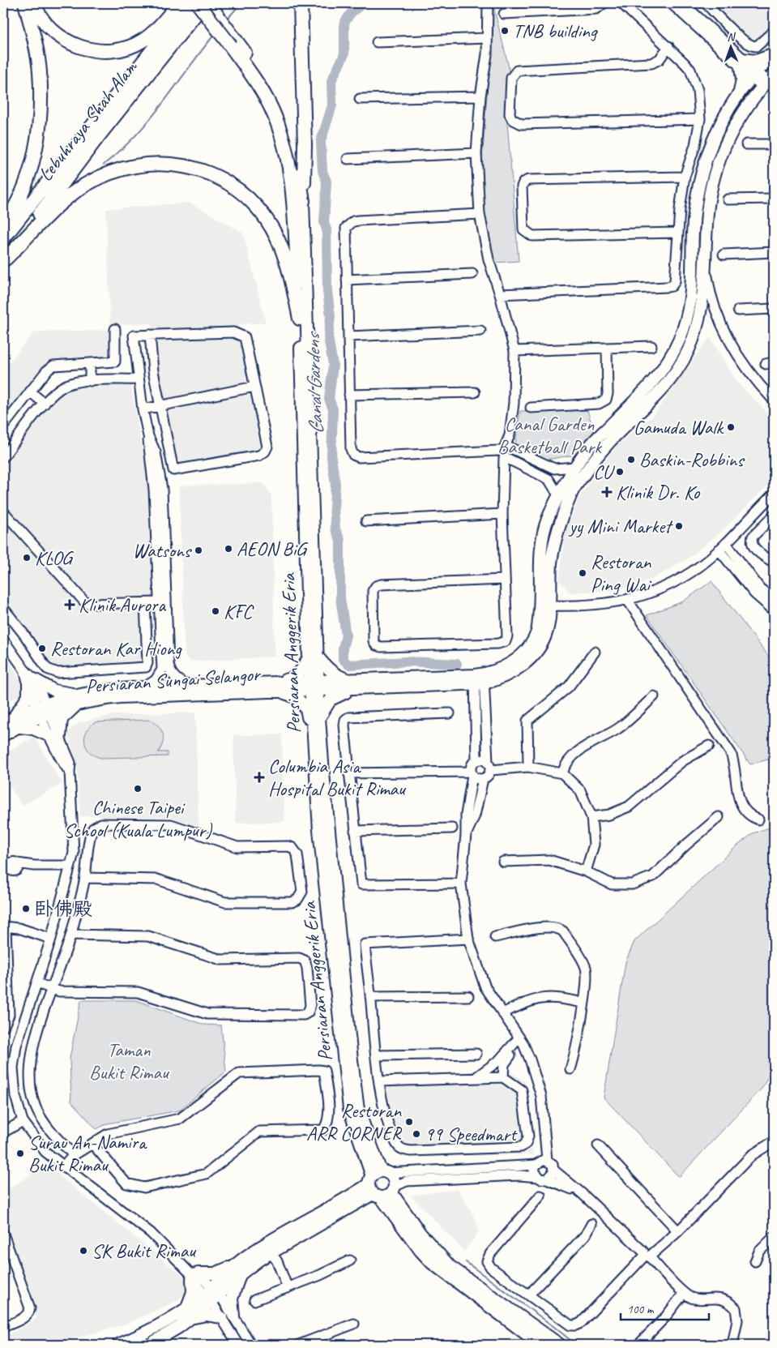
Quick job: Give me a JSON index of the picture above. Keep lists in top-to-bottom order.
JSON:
{
  "streets": {
    "highway": ["Lebuhraya Shah Alam"],
    "main road": ["Persiaran Anggerik Eria", "Persiaran Sungai Selangor"]
  },
  "crossings": [
    ["Persiaran Anggerik Eria", "Persiaran Sungai Selangor"]
  ],
  "water": ["Canal Gardens"],
  "parks": ["Canal Garden Basketball Park", "Taman Bukit Rimau"],
  "places": {
    "other": [
      "TNB building",
      "Gamuda Walk",
      "Baskin-Robbins",
      "CU",
      "yy Mini Market",
      "AEON BiG",
      "Watsons",
      "KLOG",
      "Restoran Ping Wai",
      "KFC",
      "Restoran Kar Hiong",
      "Chinese Taipei School (Kuala Lumpur)",
      "卧佛殿",
      "Restoran ARR CORNER",
      "99 Speedmart",
      "Surau An-Namira Bukit Rimau",
      "SK Bukit Rimau"
    ],
    "health": ["Klinik Dr. Ko", "Klinik Aurora", "Columbia Asia Hospital Bukit Rimau"]
  },
  "scale_bar": "100 m",
  "north": "top"
}
